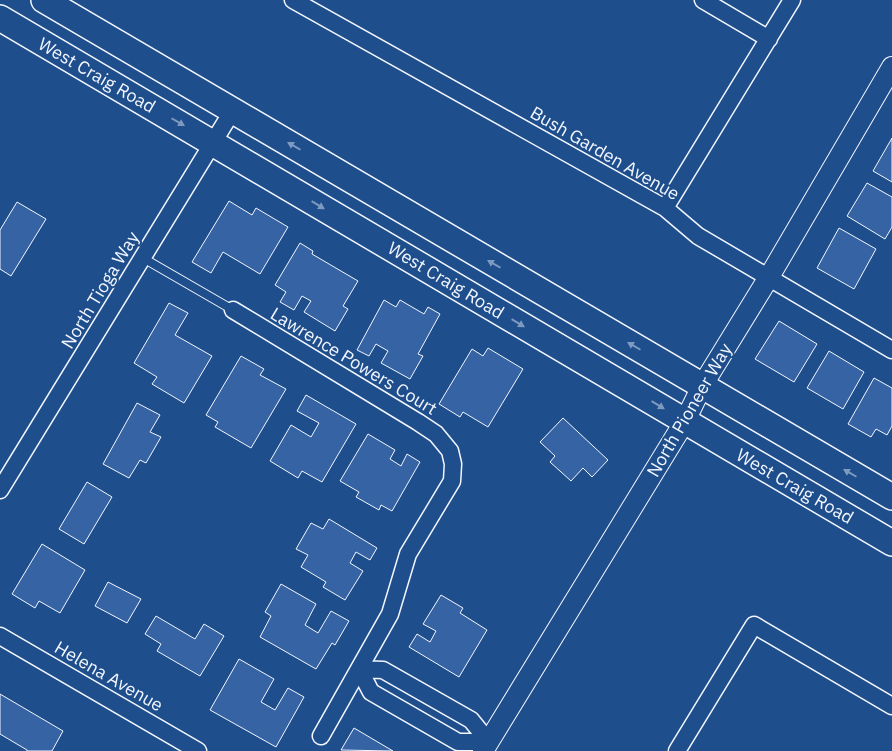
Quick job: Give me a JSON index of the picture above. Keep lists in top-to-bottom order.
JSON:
{
  "streets": {
    "main road": ["West Craig Road"],
    "street": [
      "Bush Garden Avenue",
      "North Tioga Way",
      "Lawrence Powers Court",
      "North Pioneer Way",
      "Helena Avenue"
    ]
  },
  "crossings": [
    ["West Craig Road", "North Tioga Way"],
    ["West Craig Road", "North Pioneer Way"],
    ["Bush Garden Avenue", "North Pioneer Way"]
  ]
}
